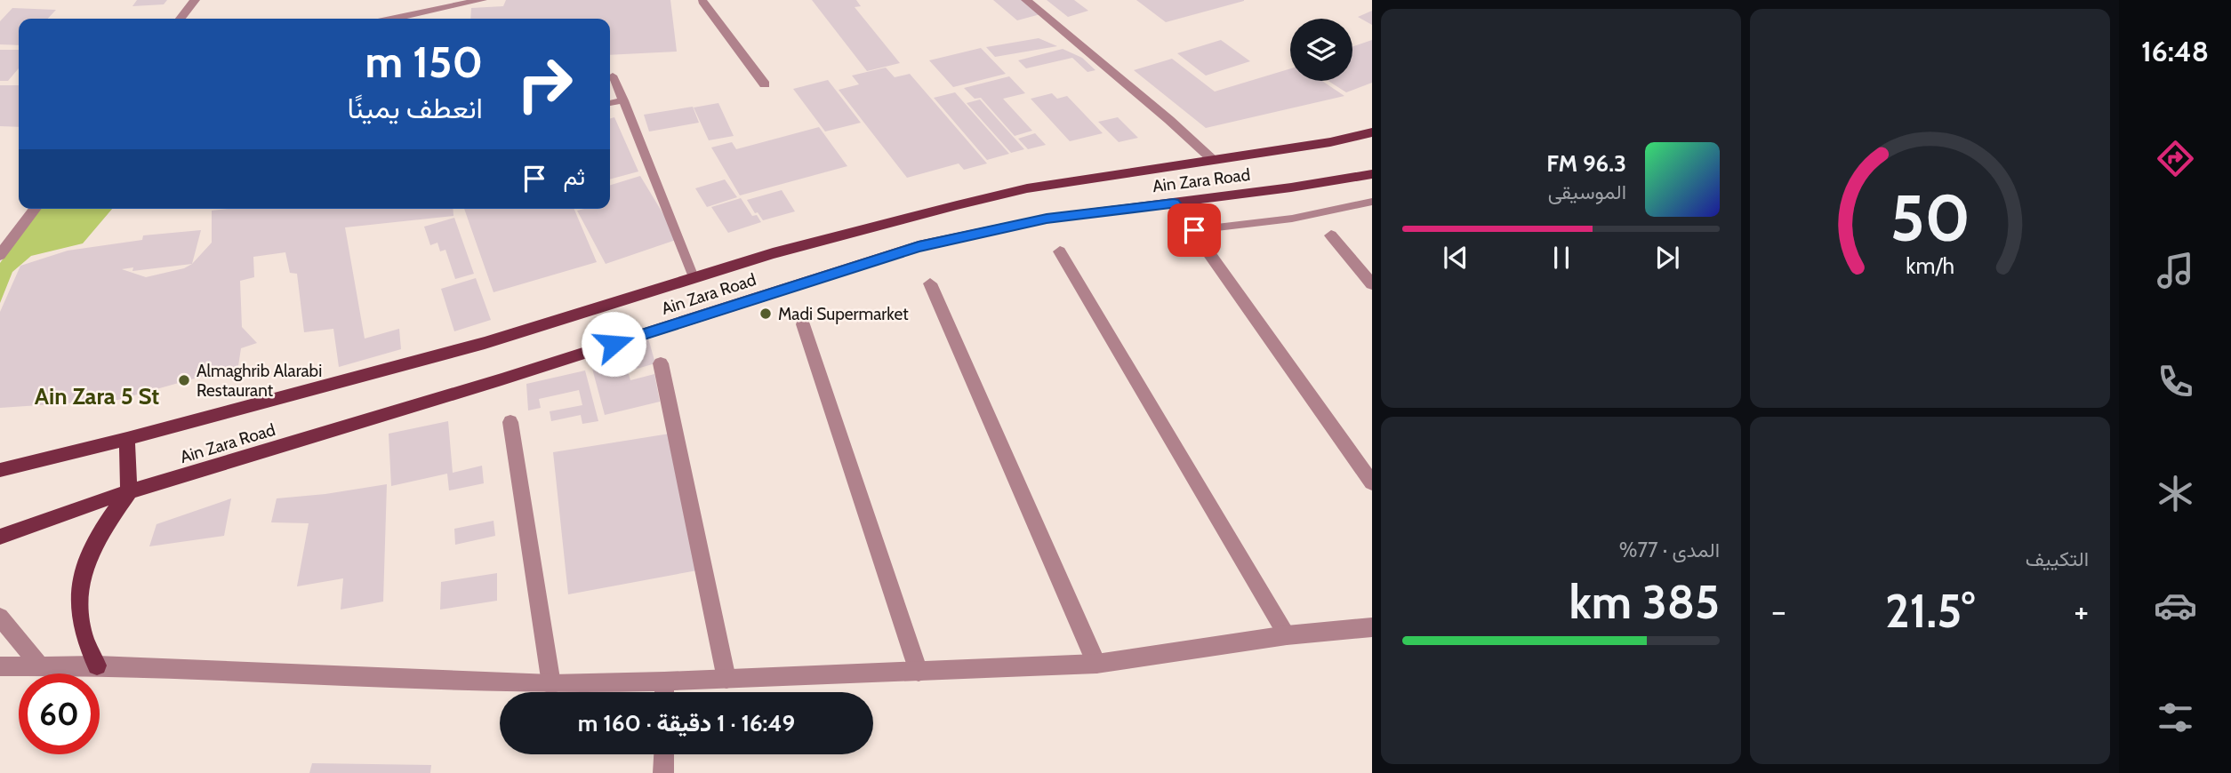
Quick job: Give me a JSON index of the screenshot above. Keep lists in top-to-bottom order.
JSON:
{
  "streets": {
    "main road": ["Ain Zara Road"]
  },
  "districts": ["Ain Zara 5 St"],
  "places": ["Madi Supermarket", "Almaghrib Alarabi Restaurant"],
  "page": {
    "tabs": "16:48",
    "turn": ["150 m", "انعطف يمينًا"],
    "song": ["96.3 FM", "الموسيقى"],
    "then": "ثم",
    "tile": [
      "التكييف",
      ["المدى · 77%", "385 km"]
    ],
    "heat": ["−", "21.5°", "+"],
    "limit": "60",
    "trip": "16:49 · 1 دقيقة · 160 m",
    "gauge": ["50", "km/h"]
  }
}
